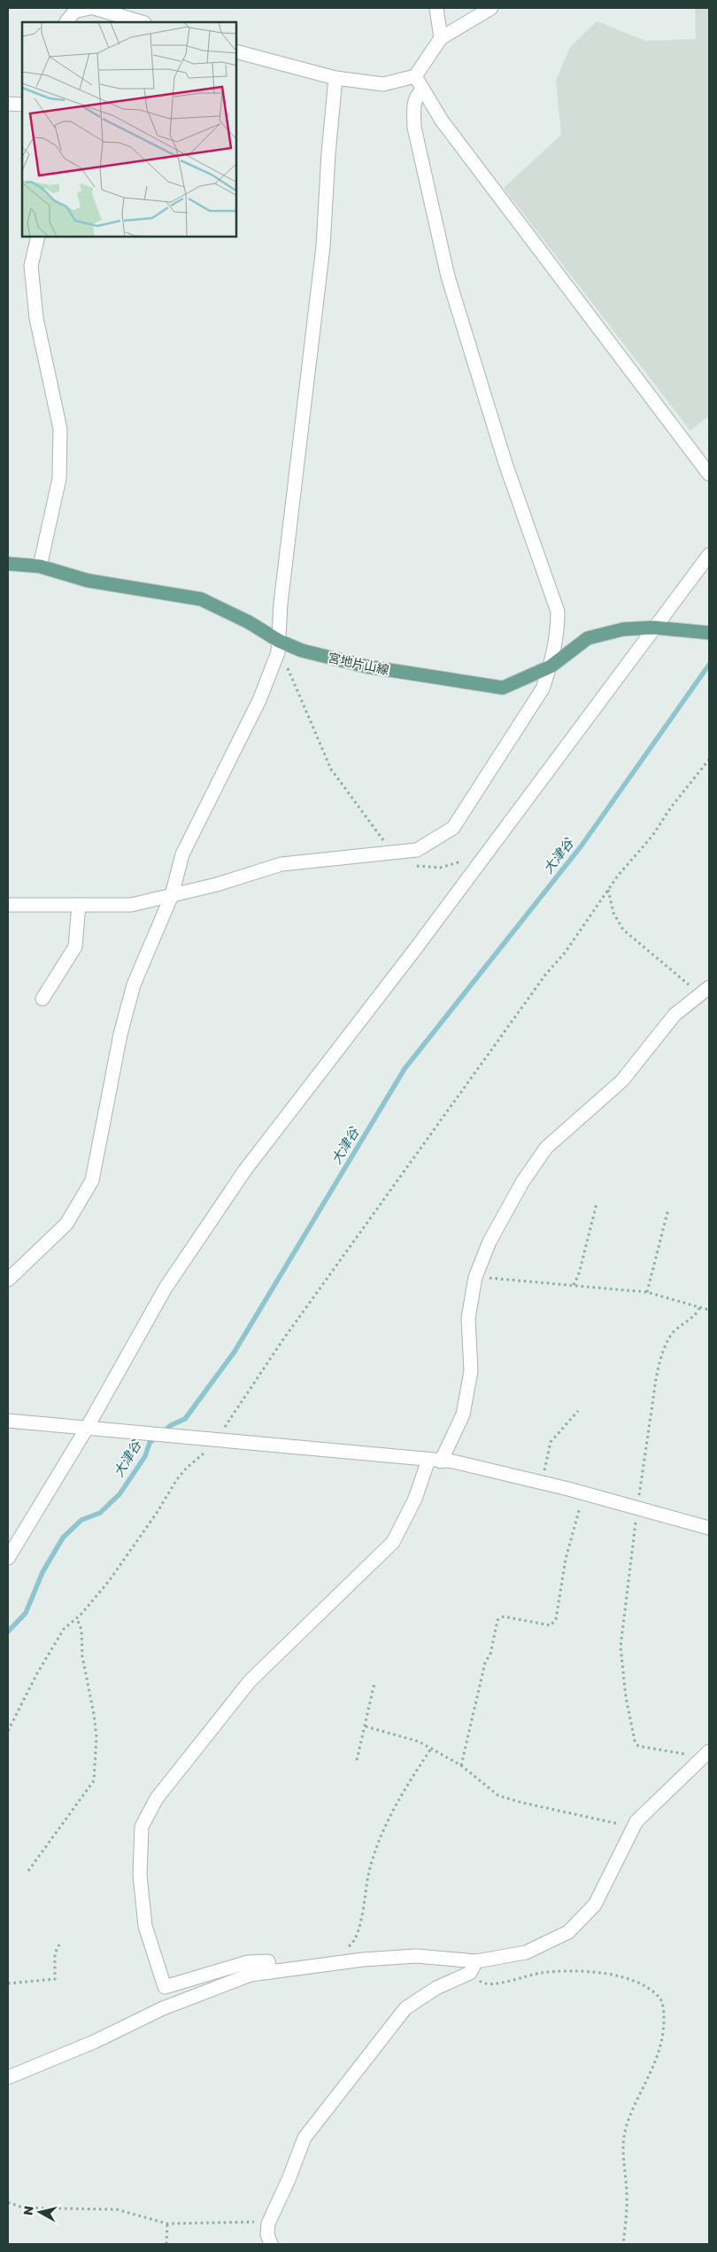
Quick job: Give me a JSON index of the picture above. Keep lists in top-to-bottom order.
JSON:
{
  "streets": {
    "main road": ["宮地片山線"]
  },
  "water": ["大津谷"],
  "north": "left"
}
